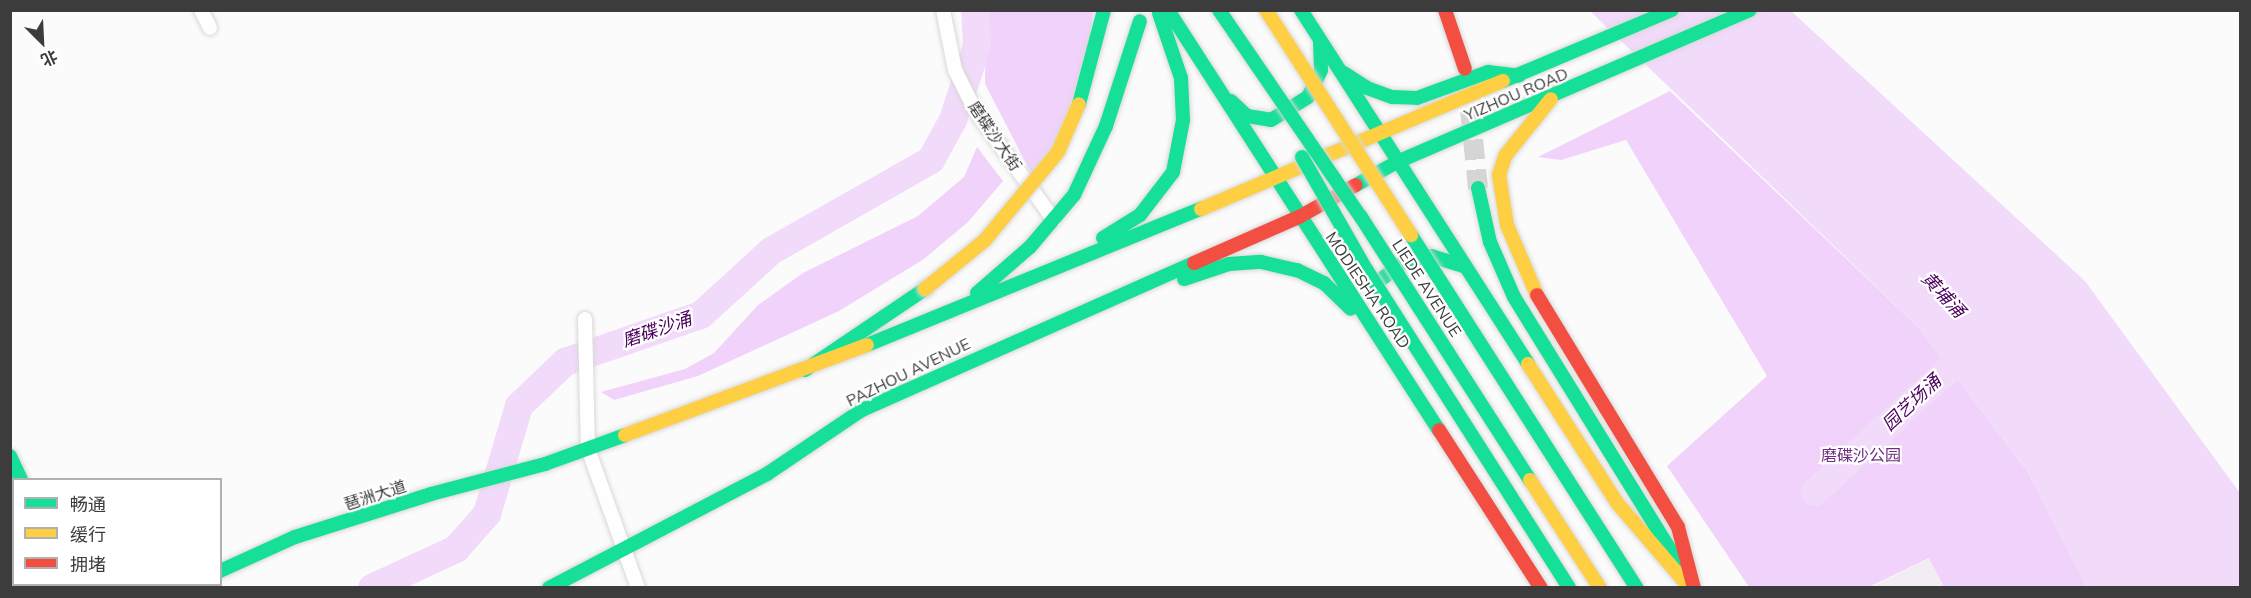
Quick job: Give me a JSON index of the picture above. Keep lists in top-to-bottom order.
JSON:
{
  "streets": {
    "main road": [
      "YIZHOU ROAD",
      "LIEDE AVENUE",
      "MODIESHA ROAD",
      "PAZHOU AVENUE",
      "琶洲大道"
    ],
    "street": ["磨碟沙大街"]
  },
  "crossings": [
    ["YIZHOU ROAD", "MODIESHA ROAD"],
    ["YIZHOU ROAD", "PAZHOU AVENUE"],
    ["MODIESHA ROAD", "PAZHOU AVENUE"],
    ["PAZHOU AVENUE", "琶洲大道"]
  ],
  "water": ["黄埔涌", "磨碟沙涌", "园艺场涌"],
  "parks": ["磨碟沙公园"],
  "legend": ["畅通", "缓行", "拥堵"],
  "north": "bottom right"
}
